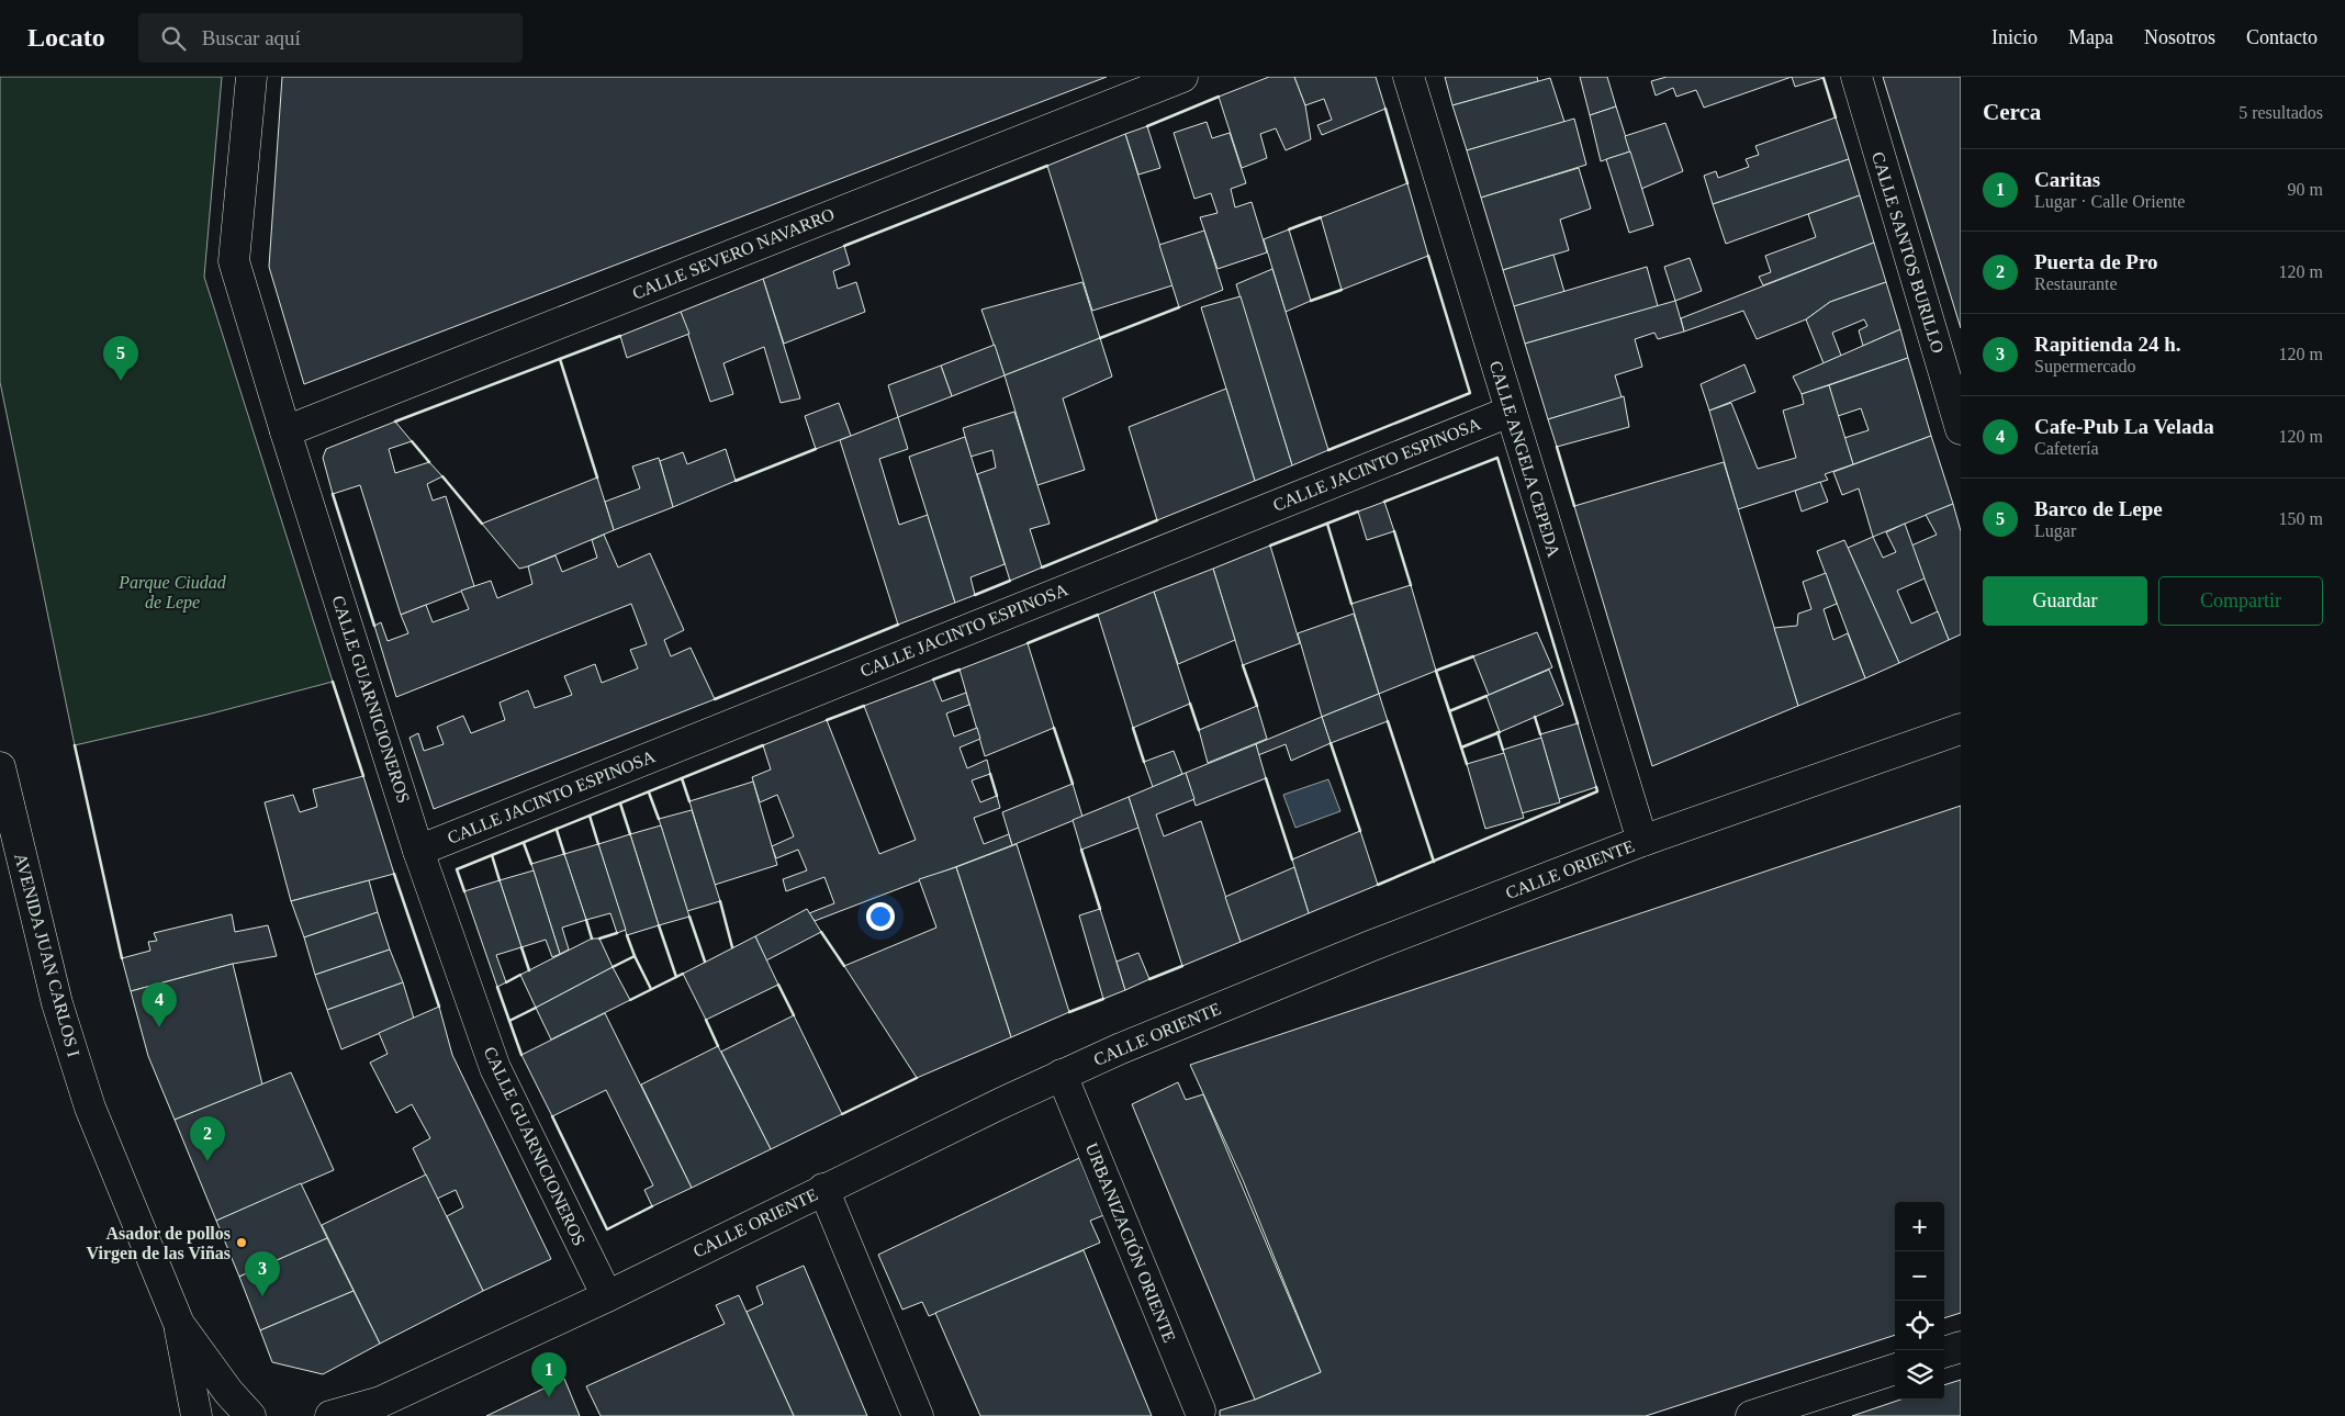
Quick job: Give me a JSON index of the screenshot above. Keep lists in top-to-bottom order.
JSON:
{
  "streets": {
    "street": [
      "CALLE SANTOS BURILLO",
      "CALLE SEVERO NAVARRO",
      "CALLE ANGELA CEPEDA",
      "CALLE JACINTO ESPINOSA",
      "CALLE GUARNICIONEROS",
      "CALLE ORIENTE",
      "AVENIDA JUAN CARLOS I",
      "URBANIZACIÓN ORIENTE"
    ]
  },
  "crossings": [
    ["CALLE SEVERO NAVARRO", "CALLE GUARNICIONEROS"],
    ["CALLE ANGELA CEPEDA", "CALLE JACINTO ESPINOSA"],
    ["CALLE ANGELA CEPEDA", "CALLE ORIENTE"],
    ["CALLE JACINTO ESPINOSA", "CALLE GUARNICIONEROS"],
    ["CALLE GUARNICIONEROS", "CALLE ORIENTE"],
    ["CALLE ORIENTE", "URBANIZACIÓN ORIENTE"]
  ],
  "parks": ["Parque Ciudad de Lepe"],
  "places": ["Asador de pollos Virgen de las Viñas"],
  "page": {
    "header": "Locato",
    "search": "Buscar aquí",
    "nav": [
      "Inicio",
      "Mapa",
      "Nosotros",
      "Contacto"
    ],
    "heading": ["Cerca", "5 resultados"],
    "list": [
      {
        "mark": "1",
        "name": "Caritas",
        "note": "Lugar · Calle Oriente",
        "value": "90 m"
      },
      {
        "mark": "2",
        "name": "Puerta de Pro",
        "note": "Restaurante",
        "value": "120 m"
      },
      {
        "mark": "3",
        "name": "Rapitienda 24 h.",
        "note": "Supermercado",
        "value": "120 m"
      },
      {
        "mark": "4",
        "name": "Cafe-Pub La Velada",
        "note": "Cafetería",
        "value": "120 m"
      },
      {
        "mark": "5",
        "name": "Barco de Lepe",
        "note": "Lugar",
        "value": "150 m"
      }
    ],
    "pins": [
      "5",
      "4",
      "2",
      "3",
      "1"
    ],
    "buttons": ["Guardar", "Compartir"],
    "map_buttons": ["+", "−"]
  }
}
